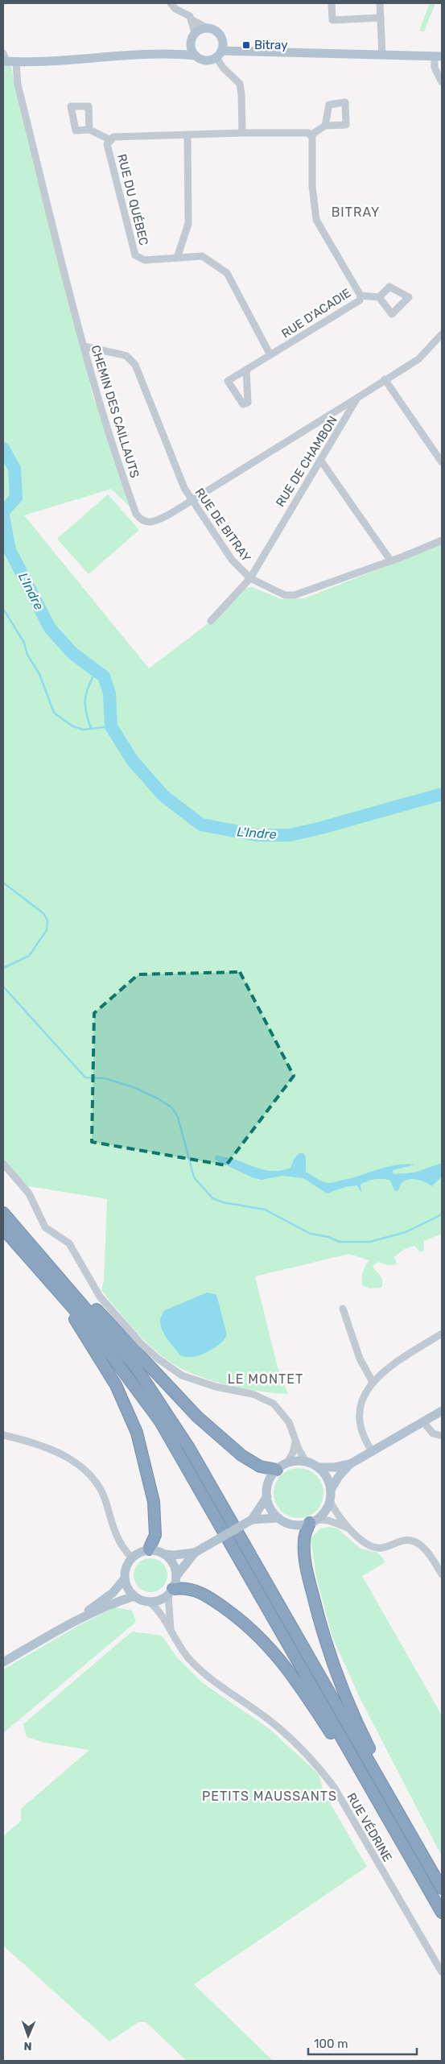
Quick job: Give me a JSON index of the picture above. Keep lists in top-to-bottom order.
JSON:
{
  "streets": {
    "street": [
      "RUE DU QUÉBEC",
      "RUE D'ACADIE",
      "CHEMIN DES CAILLAUTS",
      "RUE DE CHAMBON",
      "RUE DE BITRAY",
      "RUE VÉDRINE"
    ]
  },
  "crossings": [
    ["RUE DU QUÉBEC", "RUE D'ACADIE"],
    ["CHEMIN DES CAILLAUTS", "RUE DE CHAMBON"],
    ["CHEMIN DES CAILLAUTS", "RUE DE BITRAY"],
    ["RUE DE CHAMBON", "RUE DE BITRAY"]
  ],
  "districts": ["BITRAY", "LE MONTET", "PETITS MAUSSANTS"],
  "water": ["L'Indre"],
  "places": {
    "transit": ["Bitray"]
  },
  "scale_bar": "100 m",
  "north": "bottom"
}
